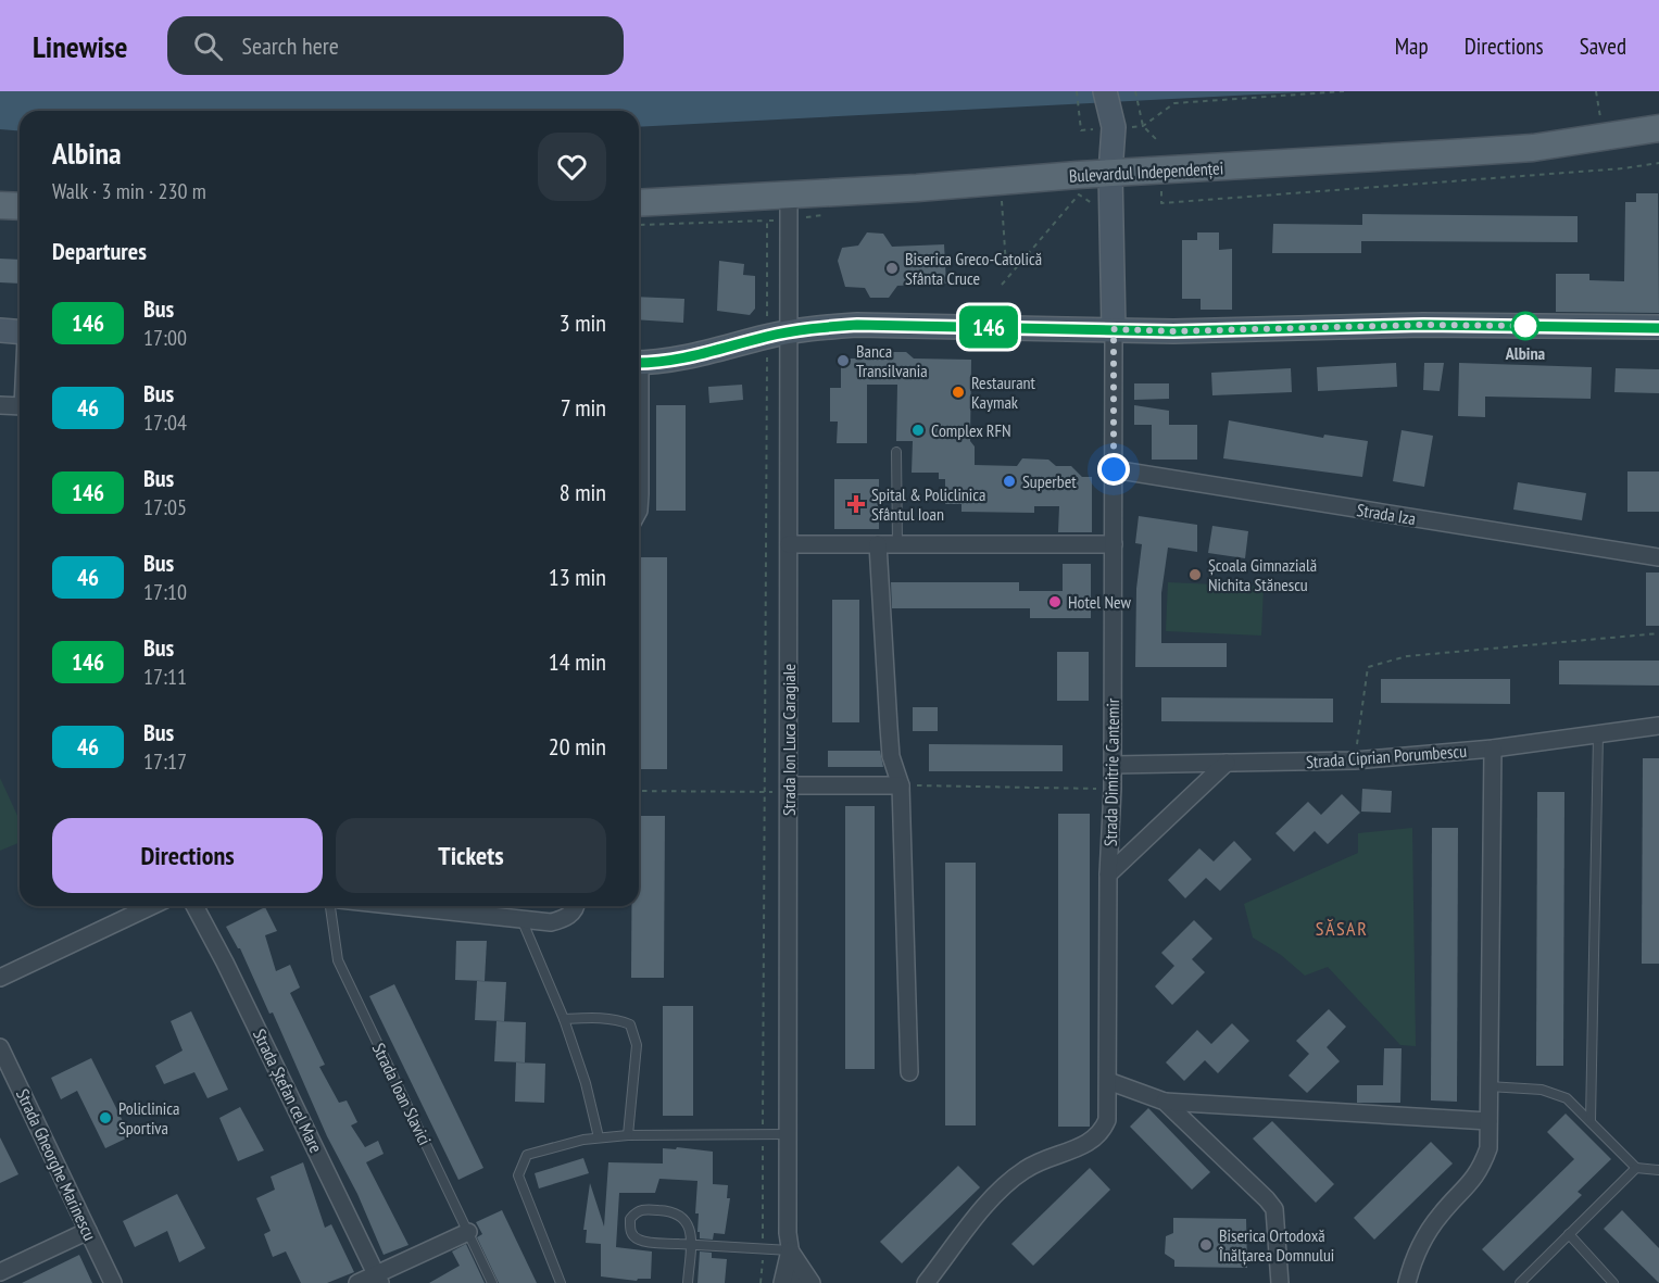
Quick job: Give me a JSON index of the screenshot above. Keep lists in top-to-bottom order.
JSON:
{
  "streets": {
    "main road": ["Bulevardul Independenței"],
    "street": [
      "Strada Iza",
      "Strada Ion Luca Caragiale",
      "Strada Ciprian Porumbescu",
      "Strada Dimitrie Cantemir",
      "Strada Ștefan cel Mare",
      "Strada Gheorghe Marinescu"
    ],
    "lane": ["Strada Ioan Slavici"]
  },
  "crossings": [
    ["Bulevardul Independenței", "Strada Ion Luca Caragiale"],
    ["Bulevardul Independenței", "Strada Dimitrie Cantemir"],
    ["Strada Iza", "Strada Dimitrie Cantemir"],
    ["Strada Ciprian Porumbescu", "Strada Dimitrie Cantemir"]
  ],
  "districts": ["SĂSAR"],
  "places": {
    "other": [
      "Biserica Greco-Catolică Sfânta Cruce",
      "Albina",
      "Banca Transilvania",
      "Restaurant Kaymak",
      "Complex RFN",
      "Superbet",
      "Școala Gimnazială Nichita Stănescu",
      "Hotel New",
      "Policlinica Sportiva",
      "Biserica Ortodoxă Înălțarea Domnului"
    ],
    "health": ["Spital & Policlinica Sfântul Ioan"]
  },
  "lines": ["bus line 146"],
  "page": {
    "header": "Linewise",
    "search": "Search here",
    "nav": ["Map", "Directions", "Saved"],
    "on_map": "146",
    "heading": [
      ["Albina", "Walk · 3 min · 230 m"],
      "Departures"
    ],
    "list": [
      {
        "mark": "146",
        "name": "Bus",
        "note": "17:00",
        "value": "3 min"
      },
      {
        "mark": "46",
        "name": "Bus",
        "note": "17:04",
        "value": "7 min"
      },
      {
        "mark": "146",
        "name": "Bus",
        "note": "17:05",
        "value": "8 min"
      },
      {
        "mark": "46",
        "name": "Bus",
        "note": "17:10",
        "value": "13 min"
      },
      {
        "mark": "146",
        "name": "Bus",
        "note": "17:11",
        "value": "14 min"
      },
      {
        "mark": "46",
        "name": "Bus",
        "note": "17:17",
        "value": "20 min"
      }
    ],
    "buttons": ["Directions", "Tickets"]
  }
}
